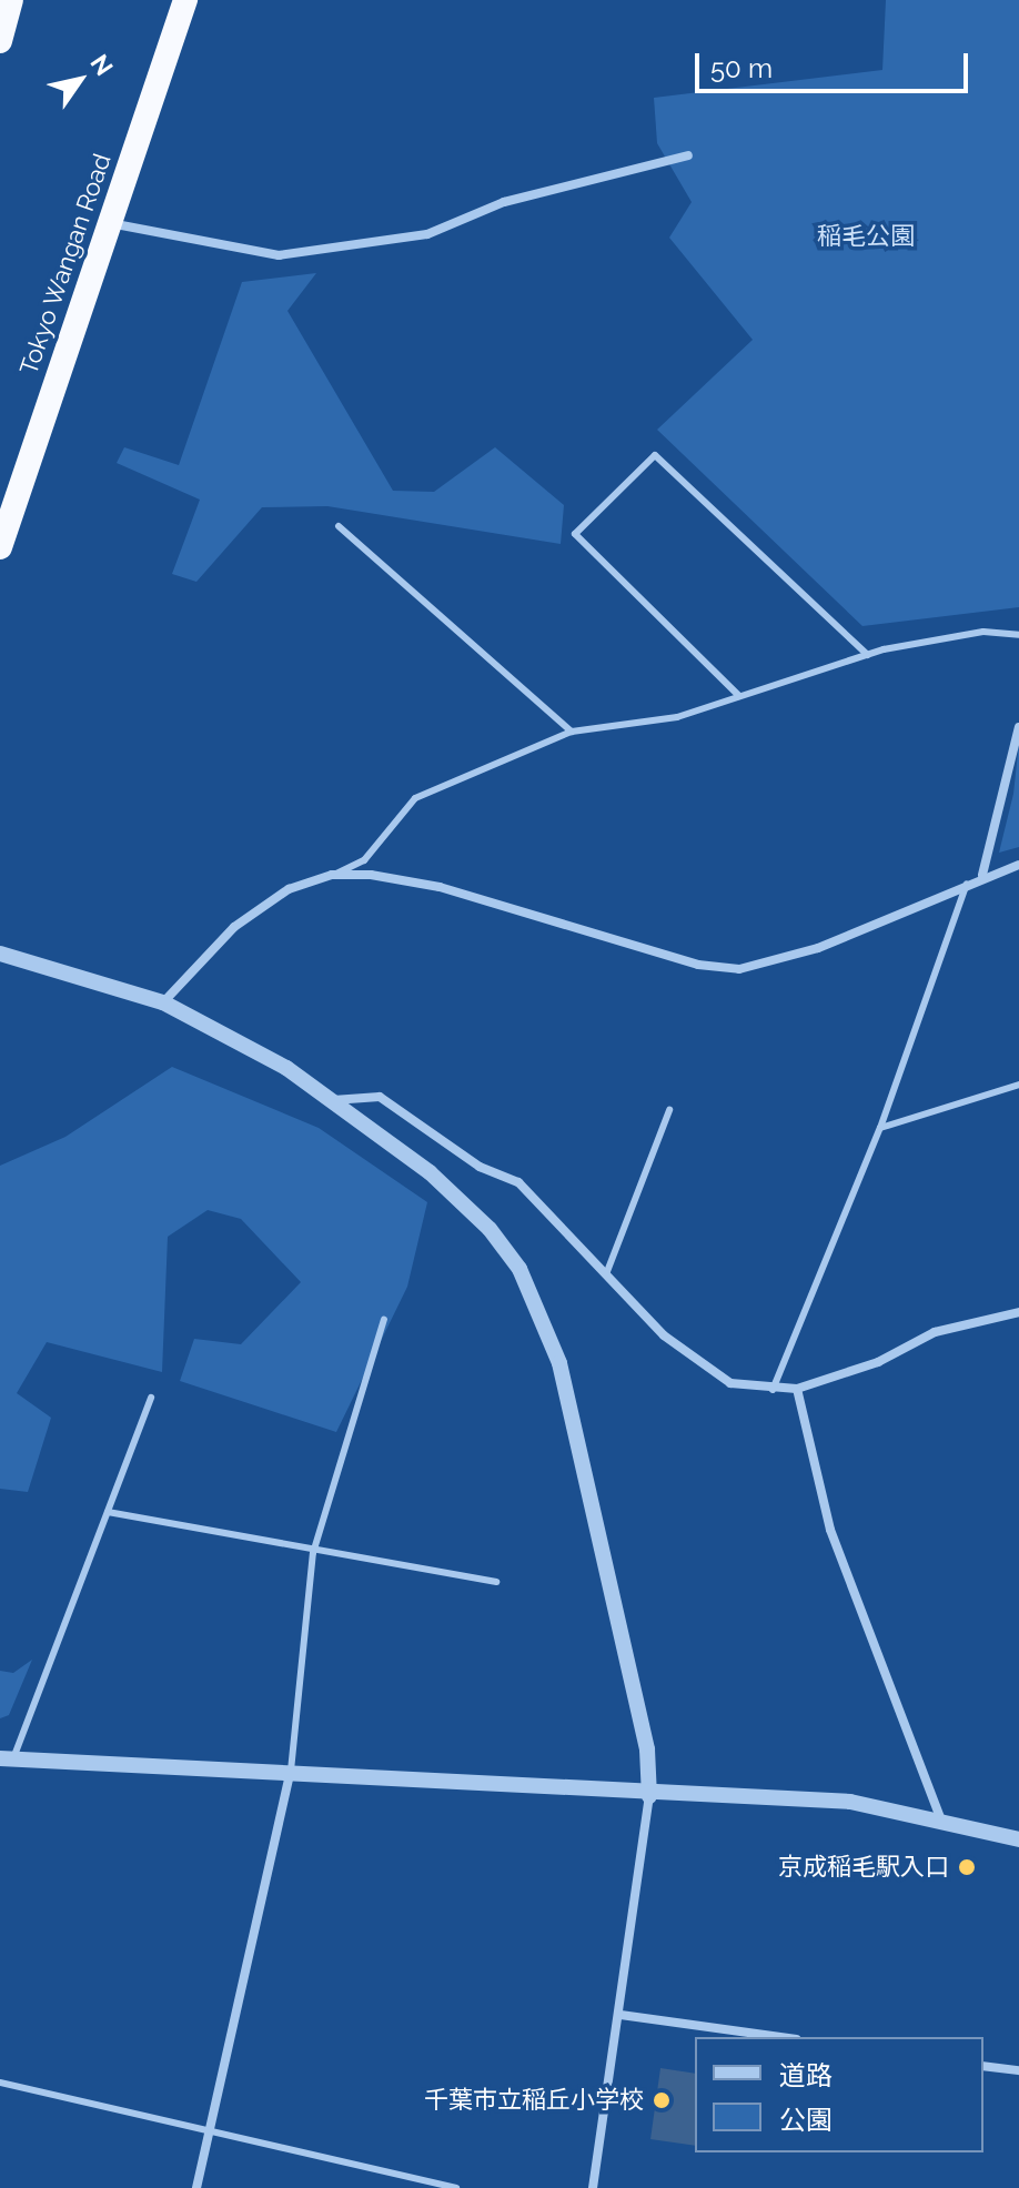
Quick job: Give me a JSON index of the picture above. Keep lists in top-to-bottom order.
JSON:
{
  "streets": {
    "highway": ["Tokyo Wangan Road"]
  },
  "parks": ["稲毛公園"],
  "places": ["京成稲毛駅入口", "千葉市立稲丘小学校"],
  "legend": ["道路", "公園"],
  "scale_bar": "50 m",
  "north": "top right"
}
